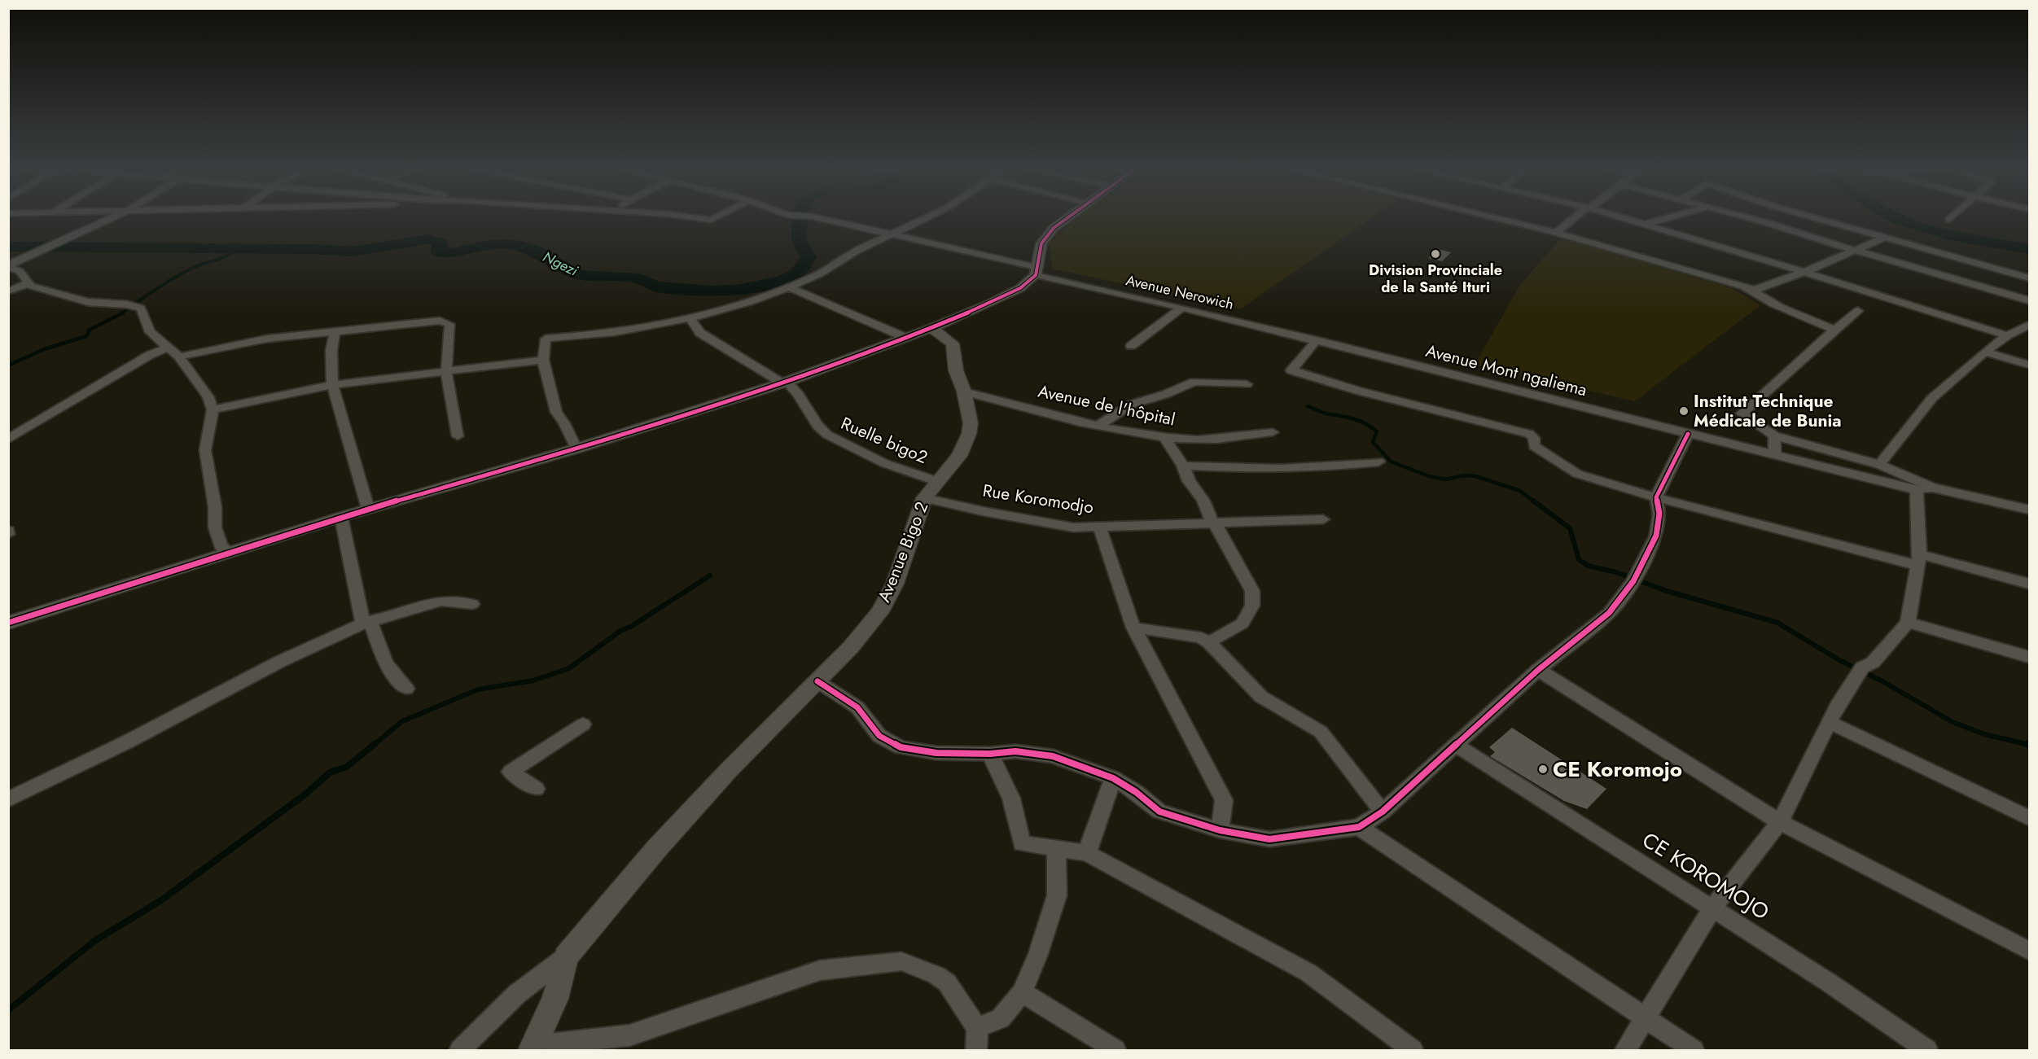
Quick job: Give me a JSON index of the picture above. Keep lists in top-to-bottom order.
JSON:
{
  "streets": {
    "street": [
      "Avenue Nerowich",
      "Avenue Mont ngaliema",
      "Avenue de l'hôpital",
      "Ruelle bigo2",
      "Rue Koromodjo",
      "Avenue Bigo 2",
      "CE KOROMOJO"
    ]
  },
  "crossings": [
    ["Avenue Nerowich", "Avenue Mont ngaliema"],
    ["Avenue de l'hôpital", "Avenue Bigo 2"],
    ["Ruelle bigo2", "Avenue Bigo 2"],
    ["Rue Koromodjo", "Avenue Bigo 2"]
  ],
  "water": ["Ngezi"],
  "places": ["Division Provinciale de la Santé Ituri", "Institut Technique Médicale de Bunia", "CE Koromojo"]
}
